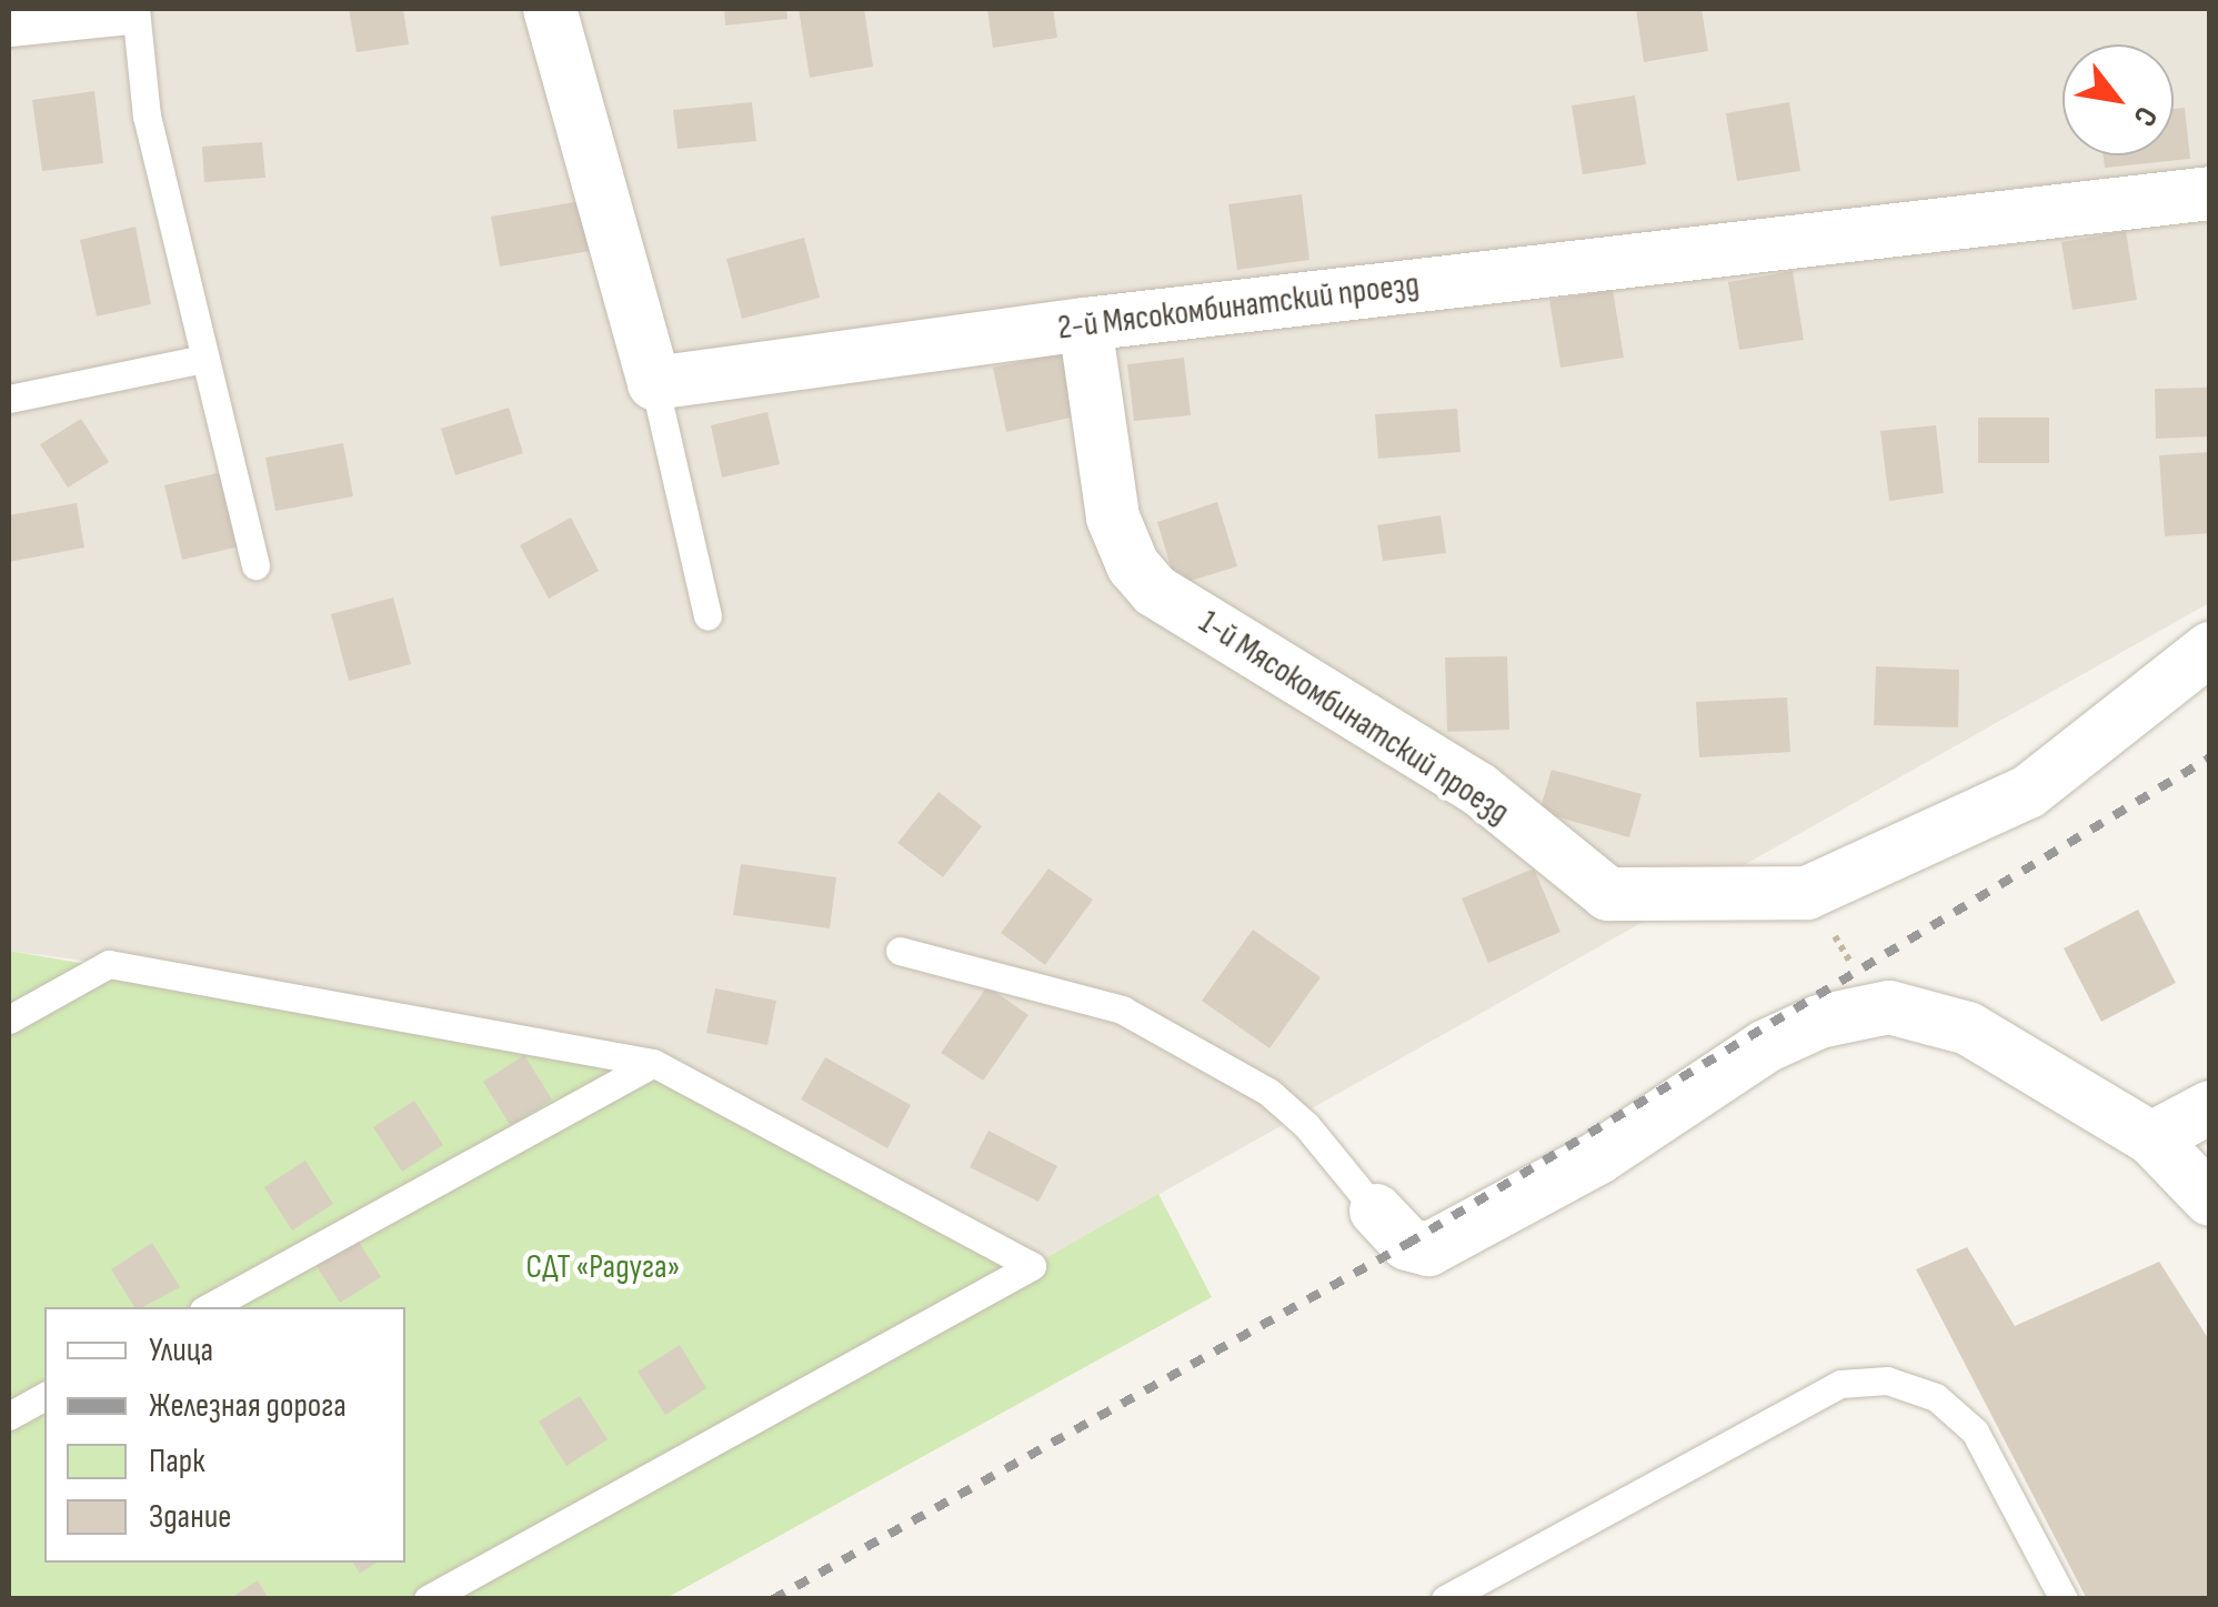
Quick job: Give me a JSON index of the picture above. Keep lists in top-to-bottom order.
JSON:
{
  "streets": {
    "street": ["2-й Мясокомбинатский проезд", "1-й Мясокомбинатский проезд"]
  },
  "crossings": [
    ["2-й Мясокомбинатский проезд", "1-й Мясокомбинатский проезд"]
  ],
  "parks": ["СДТ «Радуга»"],
  "legend": [
    "Улица",
    "Железная дорога",
    "Парк",
    "Здание"
  ],
  "north": "bottom right"
}
